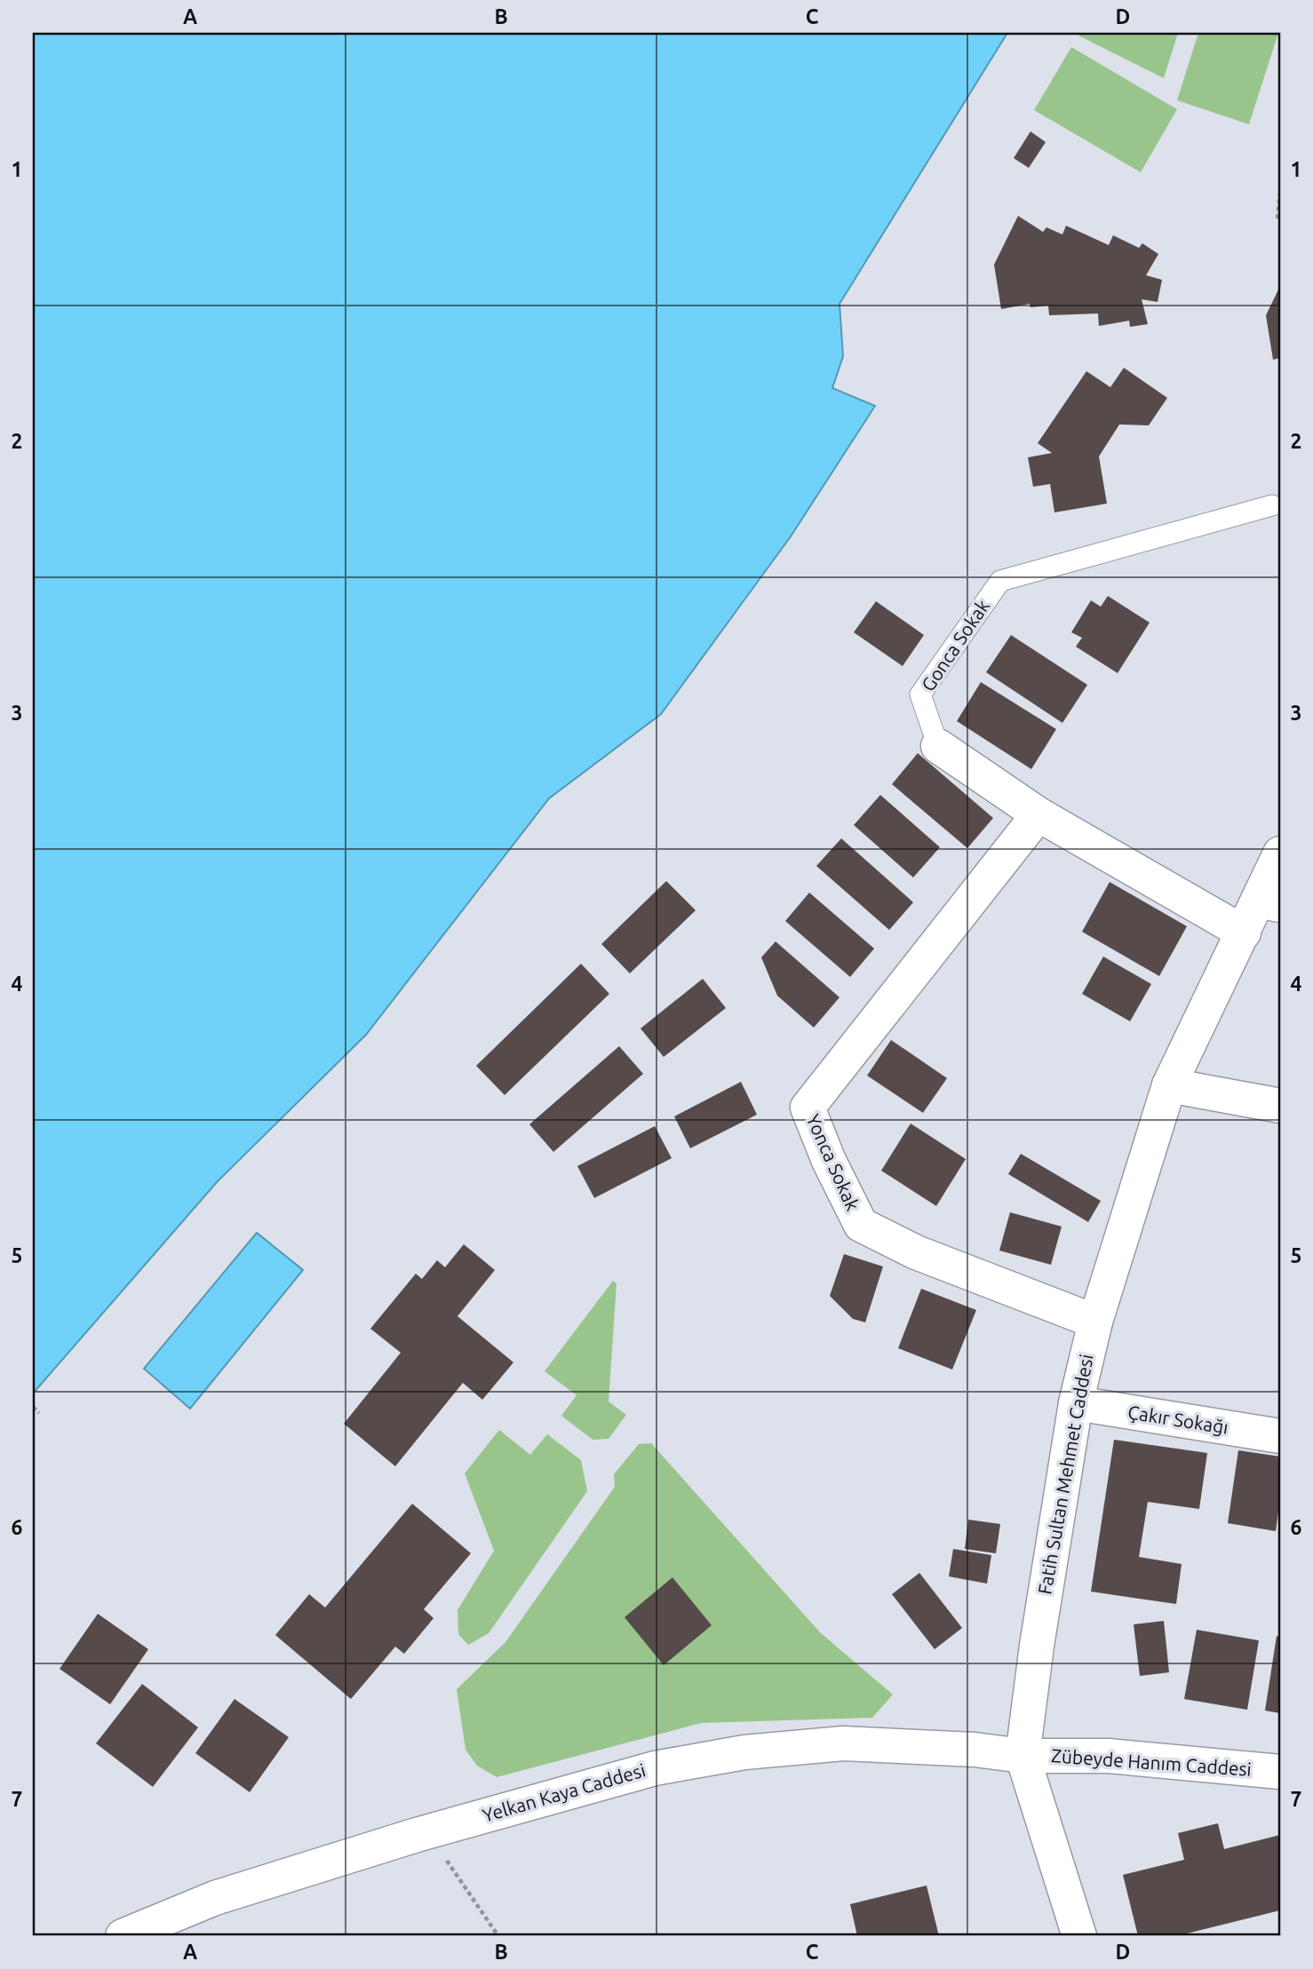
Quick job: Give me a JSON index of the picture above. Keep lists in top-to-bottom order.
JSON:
{
  "streets": {
    "street": [
      "Gonca Sokak",
      "Yonca Sokak",
      "Çakır Sokağı",
      "Fatih Sultan Mehmet Caddesi",
      "Zübeyde Hanım Caddesi",
      "Yelkan Kaya Caddesi"
    ]
  },
  "crossings": [
    ["Gonca Sokak", "Yonca Sokak"],
    ["Gonca Sokak", "Fatih Sultan Mehmet Caddesi"],
    ["Yonca Sokak", "Fatih Sultan Mehmet Caddesi"],
    ["Çakır Sokağı", "Fatih Sultan Mehmet Caddesi"],
    ["Fatih Sultan Mehmet Caddesi", "Zübeyde Hanım Caddesi"],
    ["Fatih Sultan Mehmet Caddesi", "Yelkan Kaya Caddesi"],
    ["Zübeyde Hanım Caddesi", "Yelkan Kaya Caddesi"]
  ],
  "grid": {
    "columns": [
      "A",
      "B",
      "C",
      "D"
    ],
    "rows": [
      "1",
      "2",
      "3",
      "4",
      "5",
      "6",
      "7"
    ]
  }
}
